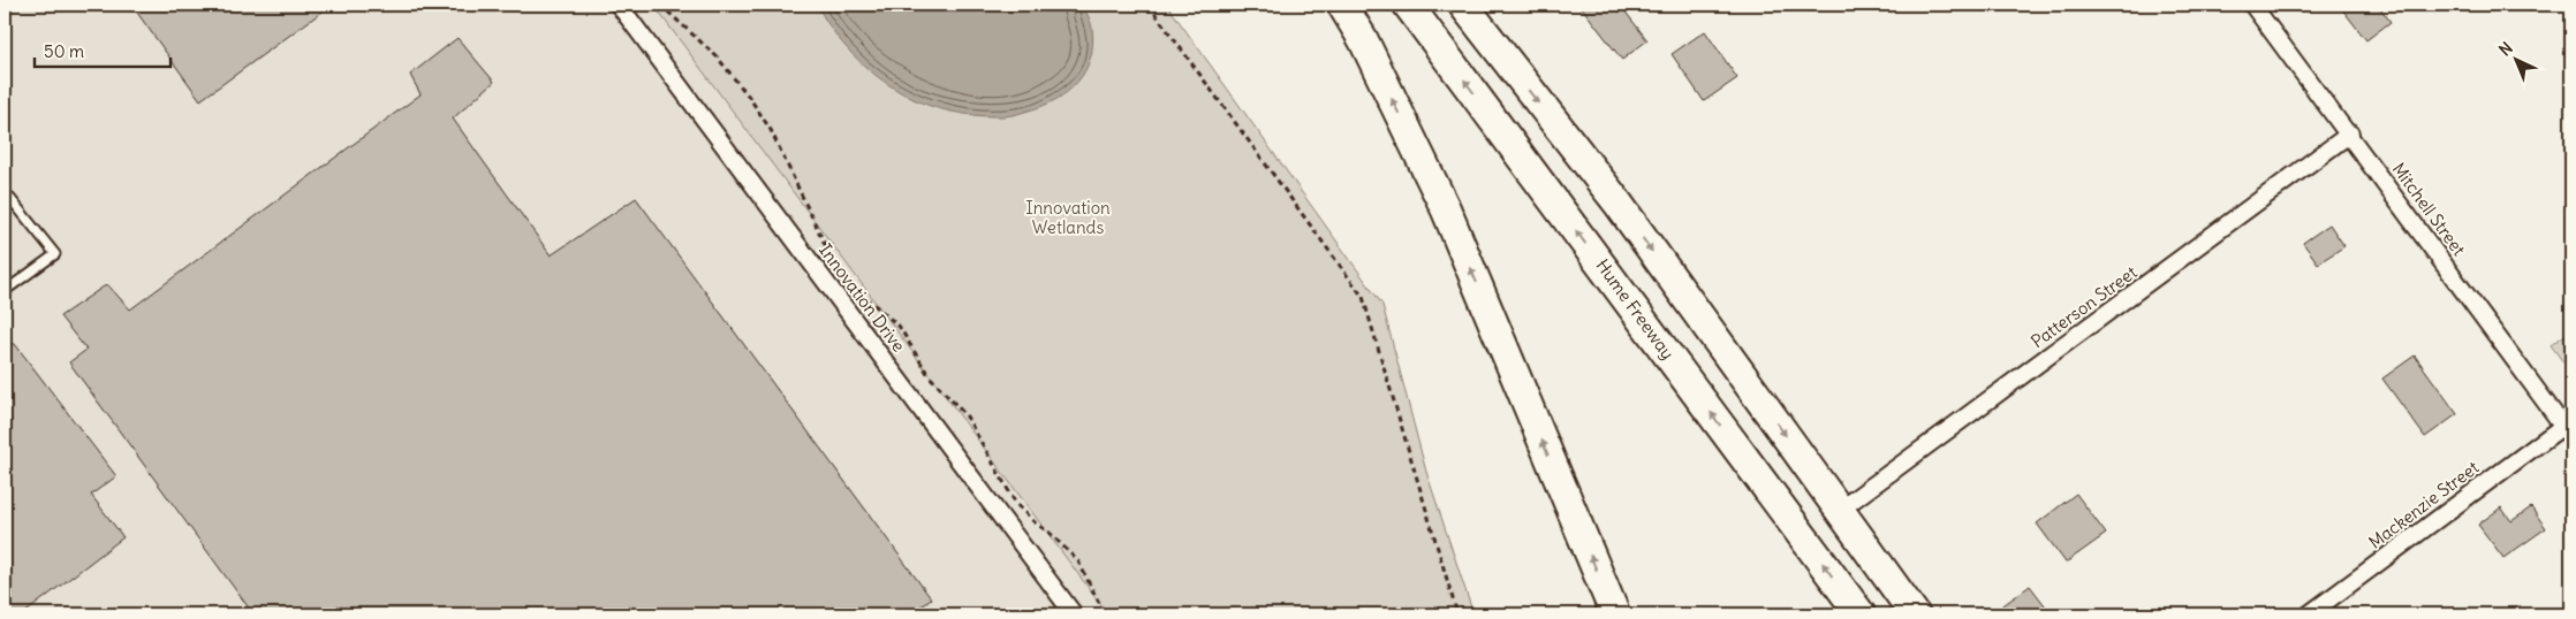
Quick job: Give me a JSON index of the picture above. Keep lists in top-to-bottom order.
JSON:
{
  "streets": {
    "highway": ["Hume Freeway"],
    "street": [
      "Mitchell Street",
      "Innovation Drive",
      "Patterson Street",
      "Mackenzie Street"
    ]
  },
  "crossings": [
    ["Mitchell Street", "Patterson Street"],
    ["Mitchell Street", "Mackenzie Street"]
  ],
  "parks": ["Innovation Wetlands"],
  "scale_bar": "50 m",
  "north": "top left"
}
